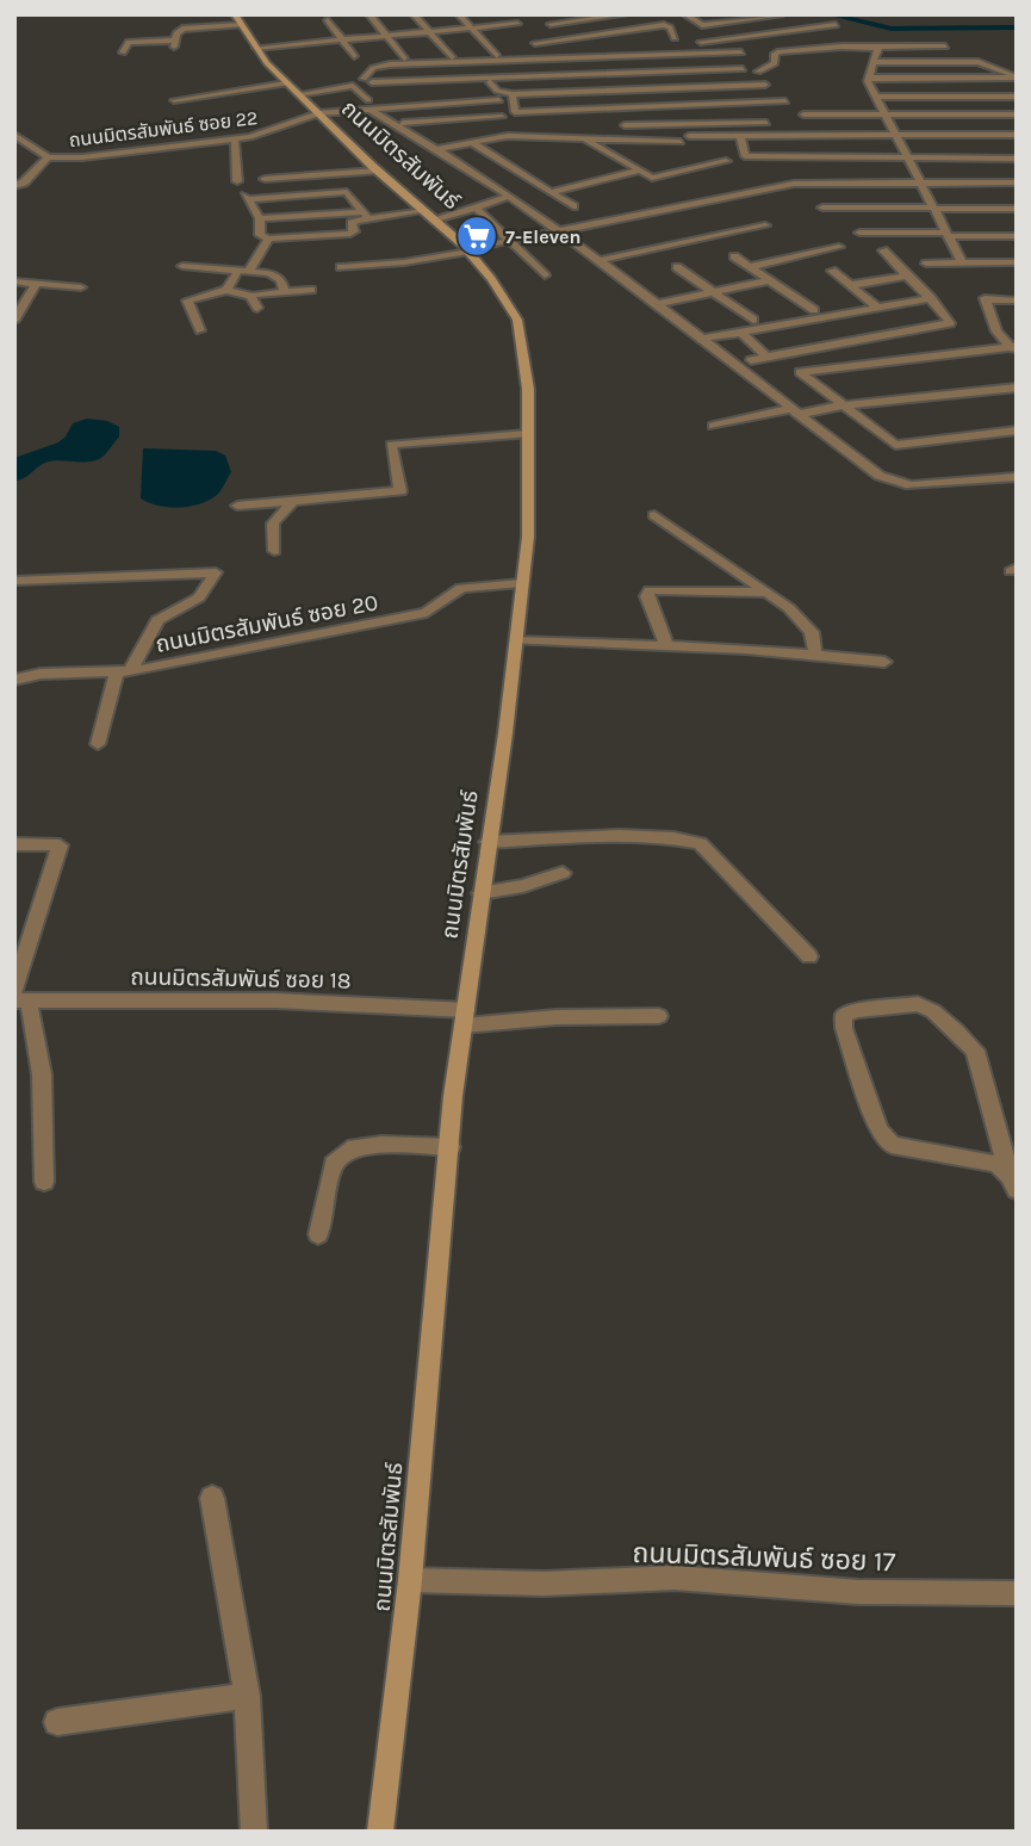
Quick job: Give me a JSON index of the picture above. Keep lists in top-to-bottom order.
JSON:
{
  "streets": {
    "street": [
      "ถนนมิตรสัมพันธ์ ซอย 22",
      "ถนนมิตรสัมพันธ์",
      "ถนนมิตรสัมพันธ์ ซอย 20",
      "ถนนมิตรสัมพันธ์ ซอย 18",
      "ถนนมิตรสัมพันธ์ ซอย 17"
    ]
  },
  "crossings": [
    ["ถนนมิตรสัมพันธ์ ซอย 22", "ถนนมิตรสัมพันธ์"],
    ["ถนนมิตรสัมพันธ์", "ถนนมิตรสัมพันธ์ ซอย 20"],
    ["ถนนมิตรสัมพันธ์", "ถนนมิตรสัมพันธ์ ซอย 18"],
    ["ถนนมิตรสัมพันธ์", "ถนนมิตรสัมพันธ์ ซอย 17"]
  ],
  "places": {
    "supermarket": ["7-Eleven"]
  }
}
